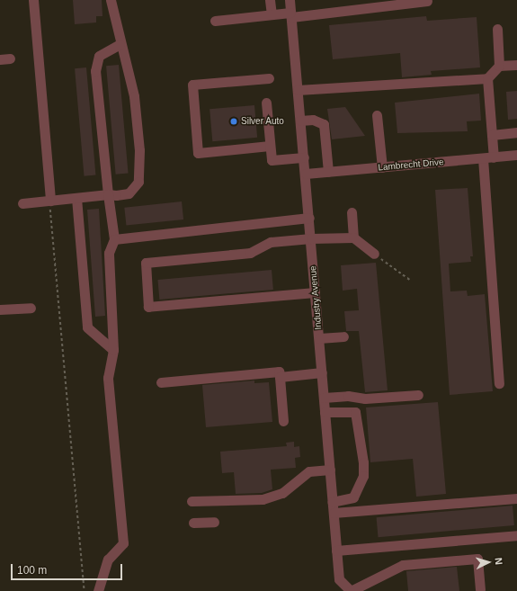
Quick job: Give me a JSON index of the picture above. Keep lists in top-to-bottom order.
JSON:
{
  "streets": {
    "street": ["Lambrecht Drive", "Industry Avenue"]
  },
  "crossings": [
    ["Lambrecht Drive", "Industry Avenue"]
  ],
  "places": ["Silver Auto"],
  "scale_bar": "100 m",
  "north": "right"
}
